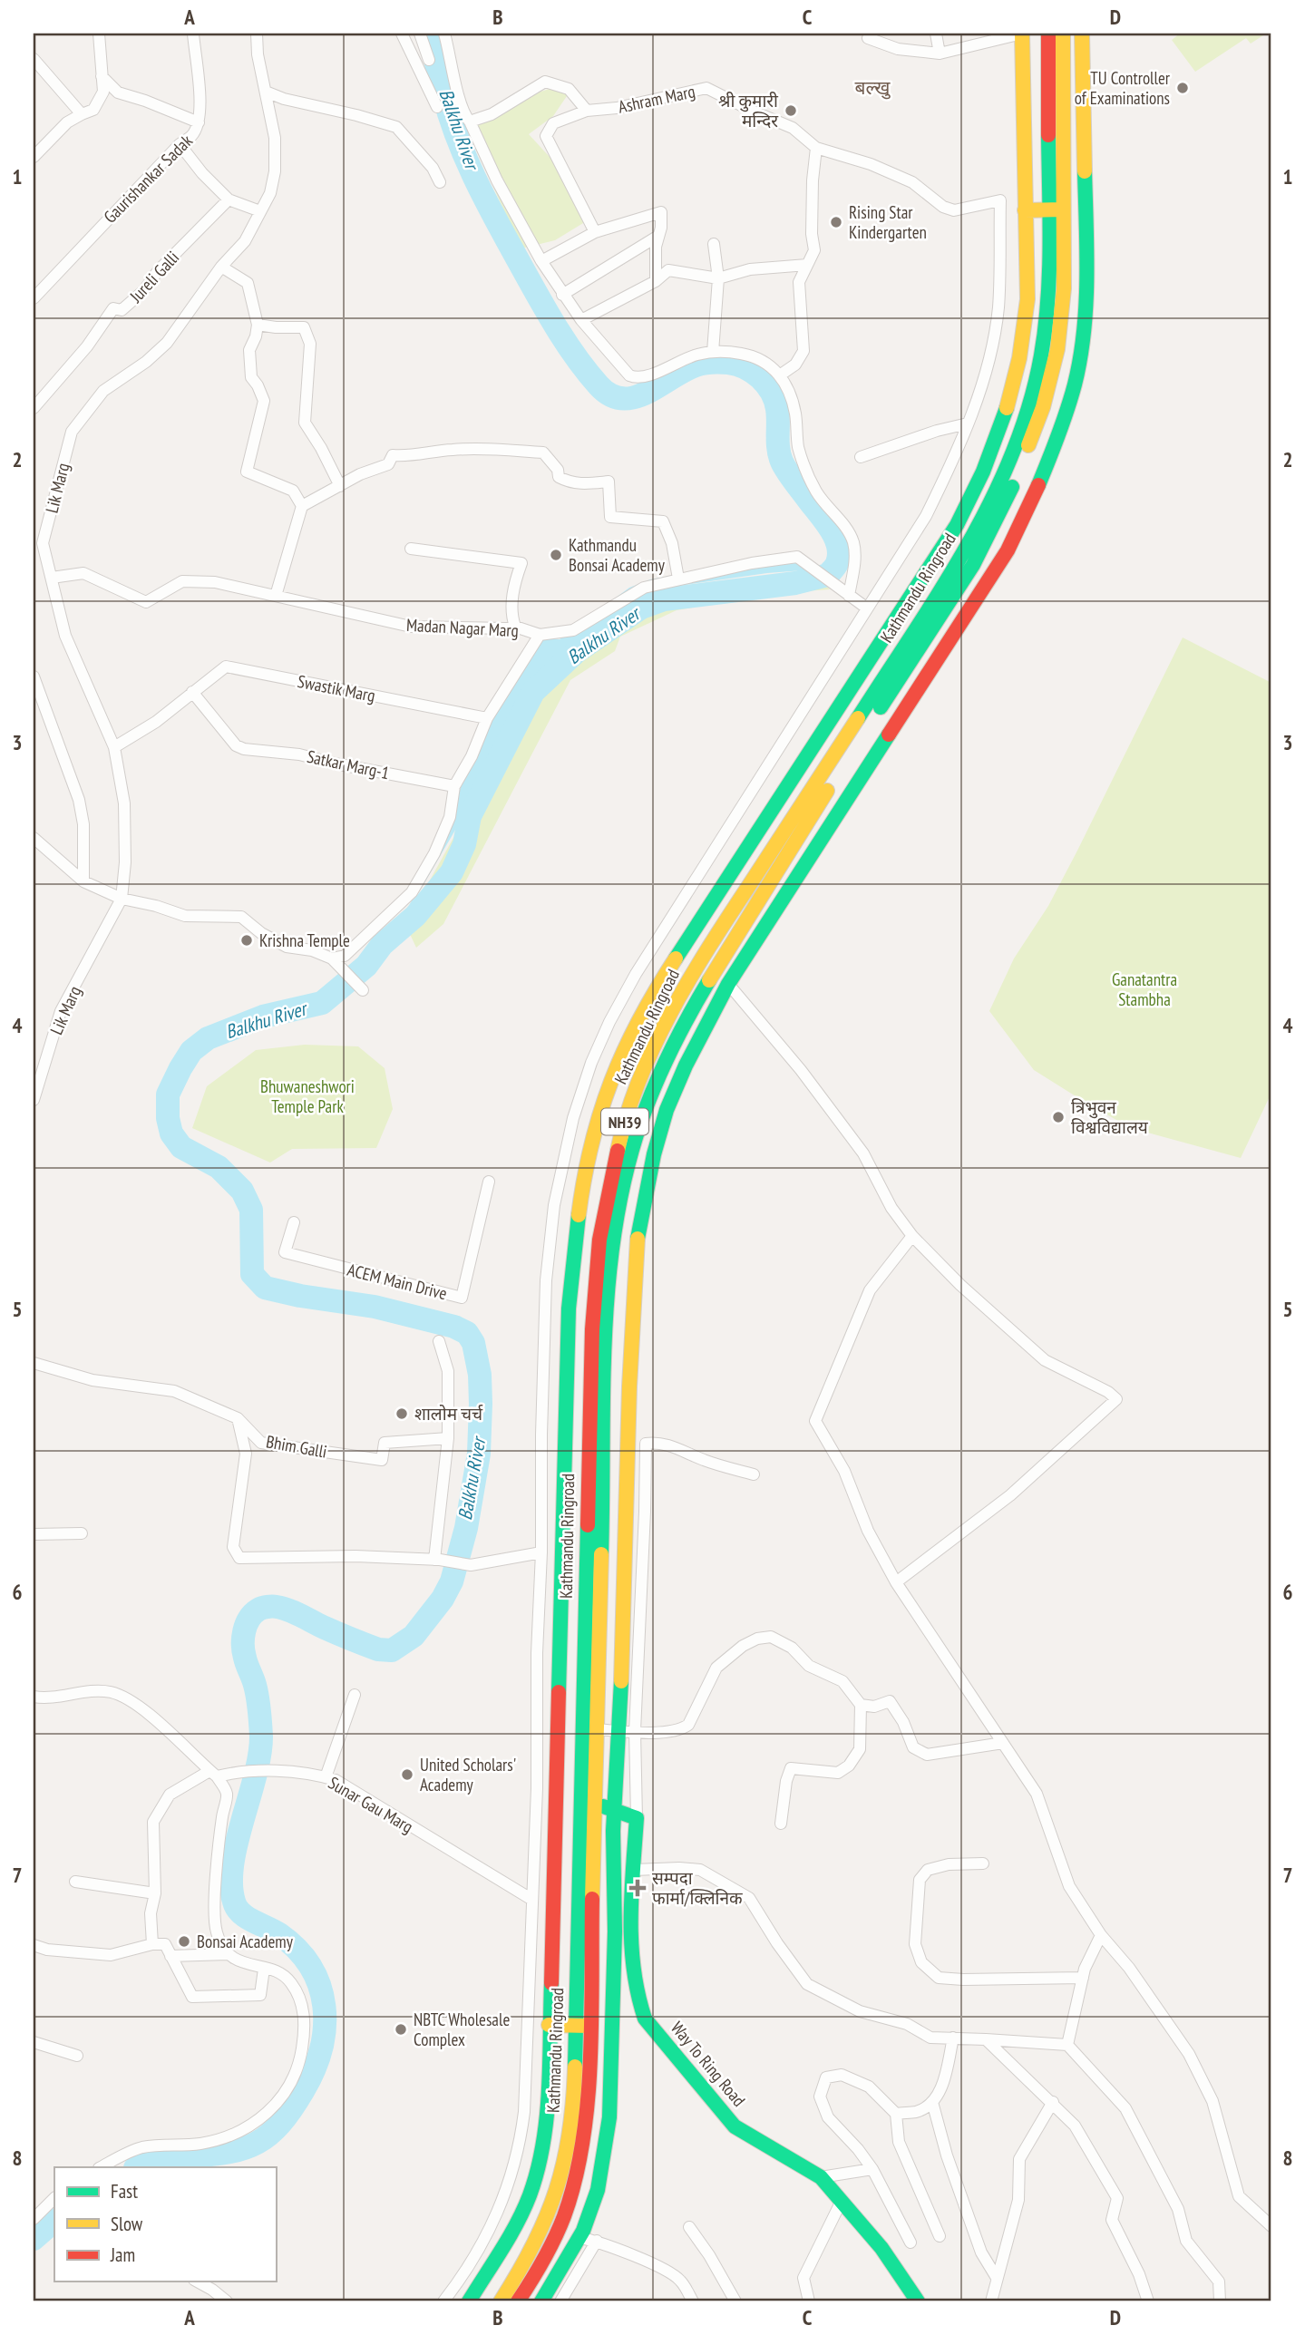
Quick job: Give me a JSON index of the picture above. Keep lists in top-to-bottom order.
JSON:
{
  "streets": {
    "main road": ["Kathmandu Ringroad", "NH39", "Way To Ring Road"],
    "street": [
      "Ashram Marg",
      "Gaurishankar Sadak",
      "Jureli Galli",
      "Lik Marg",
      "Madan Nagar Marg",
      "Swastik Marg",
      "Satkar Marg-1",
      "ACEM Main Drive",
      "Bhim Galli",
      "Sunar Gau Marg"
    ]
  },
  "crossings": [
    ["Lik Marg", "Madan Nagar Marg"],
    ["Lik Marg", "Swastik Marg"],
    ["Swastik Marg", "Satkar Marg-1"]
  ],
  "districts": ["बल्खु"],
  "water": ["Balkhu River"],
  "parks": ["Ganatantra Stambha", "Bhuwaneshwori Temple Park"],
  "places": {
    "other": [
      "TU Controller of Examinations",
      "श्री कुमारी मन्दिर",
      "Rising Star Kindergarten",
      "Kathmandu Bonsai Academy",
      "Krishna Temple",
      "त्रिभुवन विश्वविद्यालय",
      "शालोम चर्च",
      "United Scholars' Academy",
      "Bonsai Academy",
      "NBTC Wholesale Complex"
    ],
    "health": ["सम्पदा फार्मा/क्लिनिक"]
  },
  "legend": ["Fast", "Slow", "Jam"],
  "grid": {
    "columns": [
      "A",
      "B",
      "C",
      "D"
    ],
    "rows": [
      "1",
      "2",
      "3",
      "4",
      "5",
      "6",
      "7",
      "8"
    ]
  }
}
